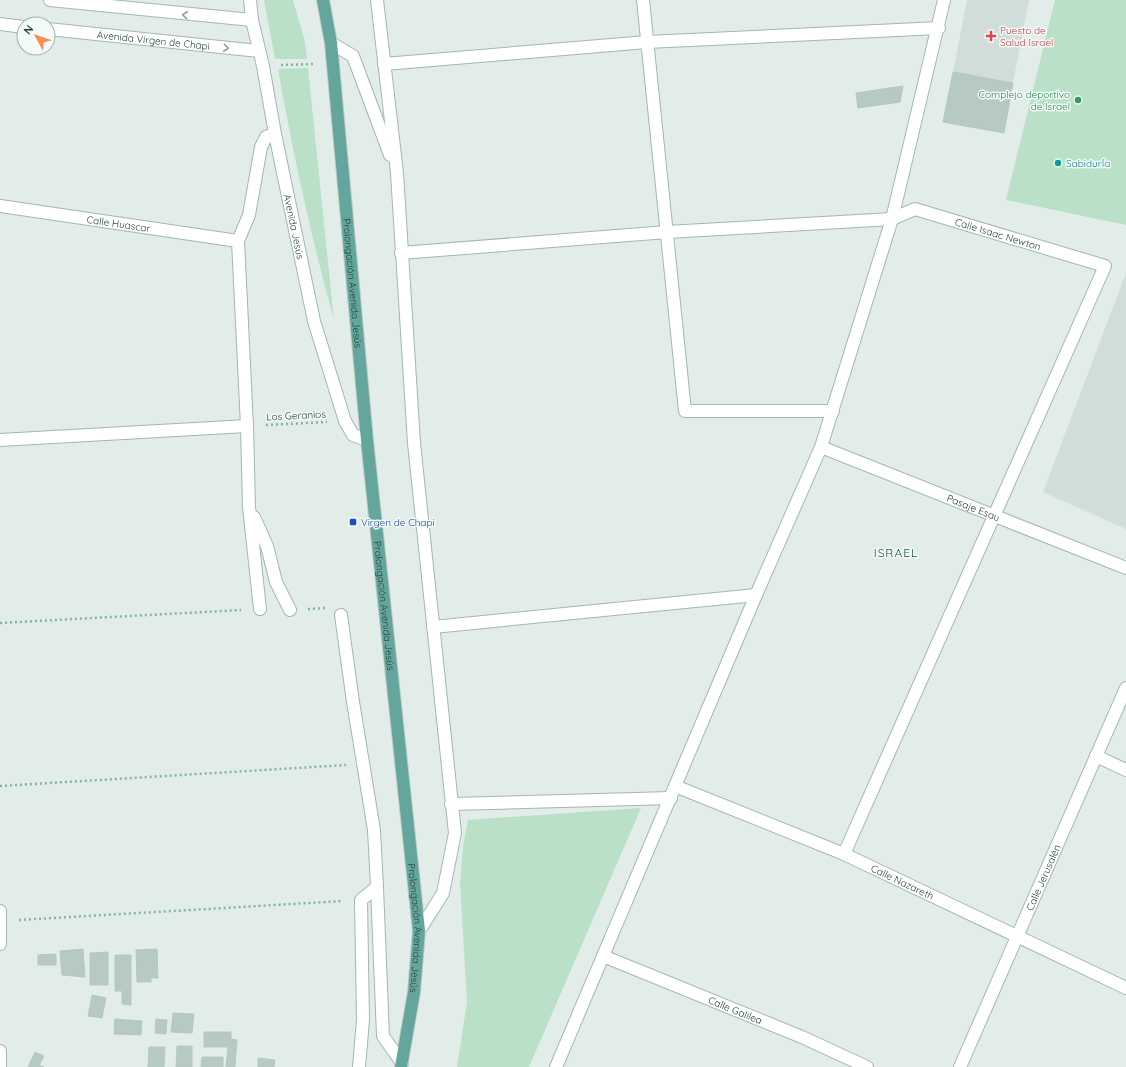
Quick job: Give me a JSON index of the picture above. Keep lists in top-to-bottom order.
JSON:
{
  "streets": {
    "main road": ["Prolongación Avenida Jesús"],
    "street": [
      "Avenida Virgen de Chapi",
      "Calle Huascar",
      "Avenida Jesús",
      "Calle Isaac Newton",
      "Pasaje Esau",
      "Calle Jerusalén",
      "Calle Nazareth",
      "Calle Galilea"
    ],
    "path": ["Los Geranios"]
  },
  "crossings": [
    ["Avenida Virgen de Chapi", "Avenida Jesús"],
    ["Avenida Jesús", "Prolongación Avenida Jesús"],
    ["Avenida Jesús", "Los Geranios"],
    ["Calle Isaac Newton", "Pasaje Esau"],
    ["Calle Jerusalén", "Calle Nazareth"]
  ],
  "districts": ["ISRAEL"],
  "places": {
    "health": ["Puesto de Salud Israel"],
    "other": ["Complejo deportivo de Israel", "SabidurÍa"],
    "transit": ["Virgen de Chapi"]
  },
  "north": "top left"
}
